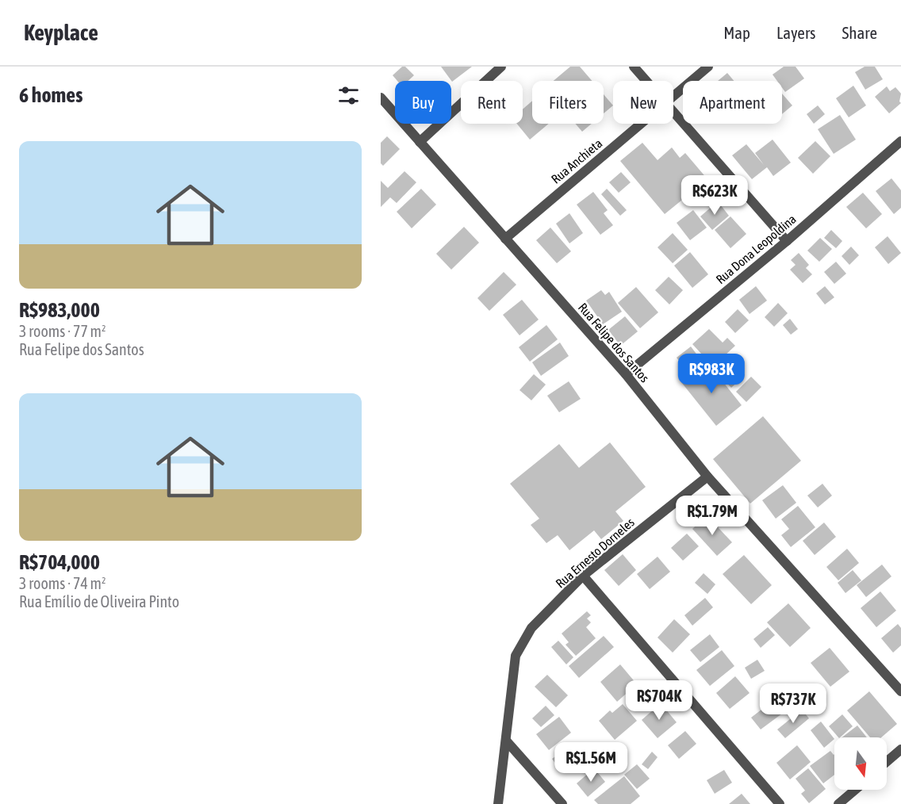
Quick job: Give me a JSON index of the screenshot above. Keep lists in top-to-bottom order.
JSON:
{
  "streets": {
    "street": [
      "Rua Anchieta",
      "Rua Dona Leopoldina",
      "Rua Felipe dos Santos",
      "Rua Ernesto Dorneles"
    ]
  },
  "crossings": [
    ["Rua Anchieta", "Rua Felipe dos Santos"],
    ["Rua Dona Leopoldina", "Rua Felipe dos Santos"],
    ["Rua Felipe dos Santos", "Rua Ernesto Dorneles"]
  ],
  "north": "bottom",
  "page": {
    "header": "Keyplace",
    "nav": ["Map", "Layers", "Share"],
    "heading": "6 homes",
    "chip": [
      "Buy",
      "Rent",
      "Filters",
      "New",
      "Apartment"
    ],
    "list": [
      {
        "name": "R$983,000",
        "note": "3 rooms · 77 m² · Rua Felipe dos Santos"
      },
      {
        "name": "R$704,000",
        "note": "3 rooms · 74 m² · Rua Emílio de Oliveira Pinto"
      }
    ],
    "price": [
      "R$623K",
      "R$983K",
      "R$1.79M",
      "R$704K",
      "R$737K",
      "R$1.56M"
    ]
  }
}
